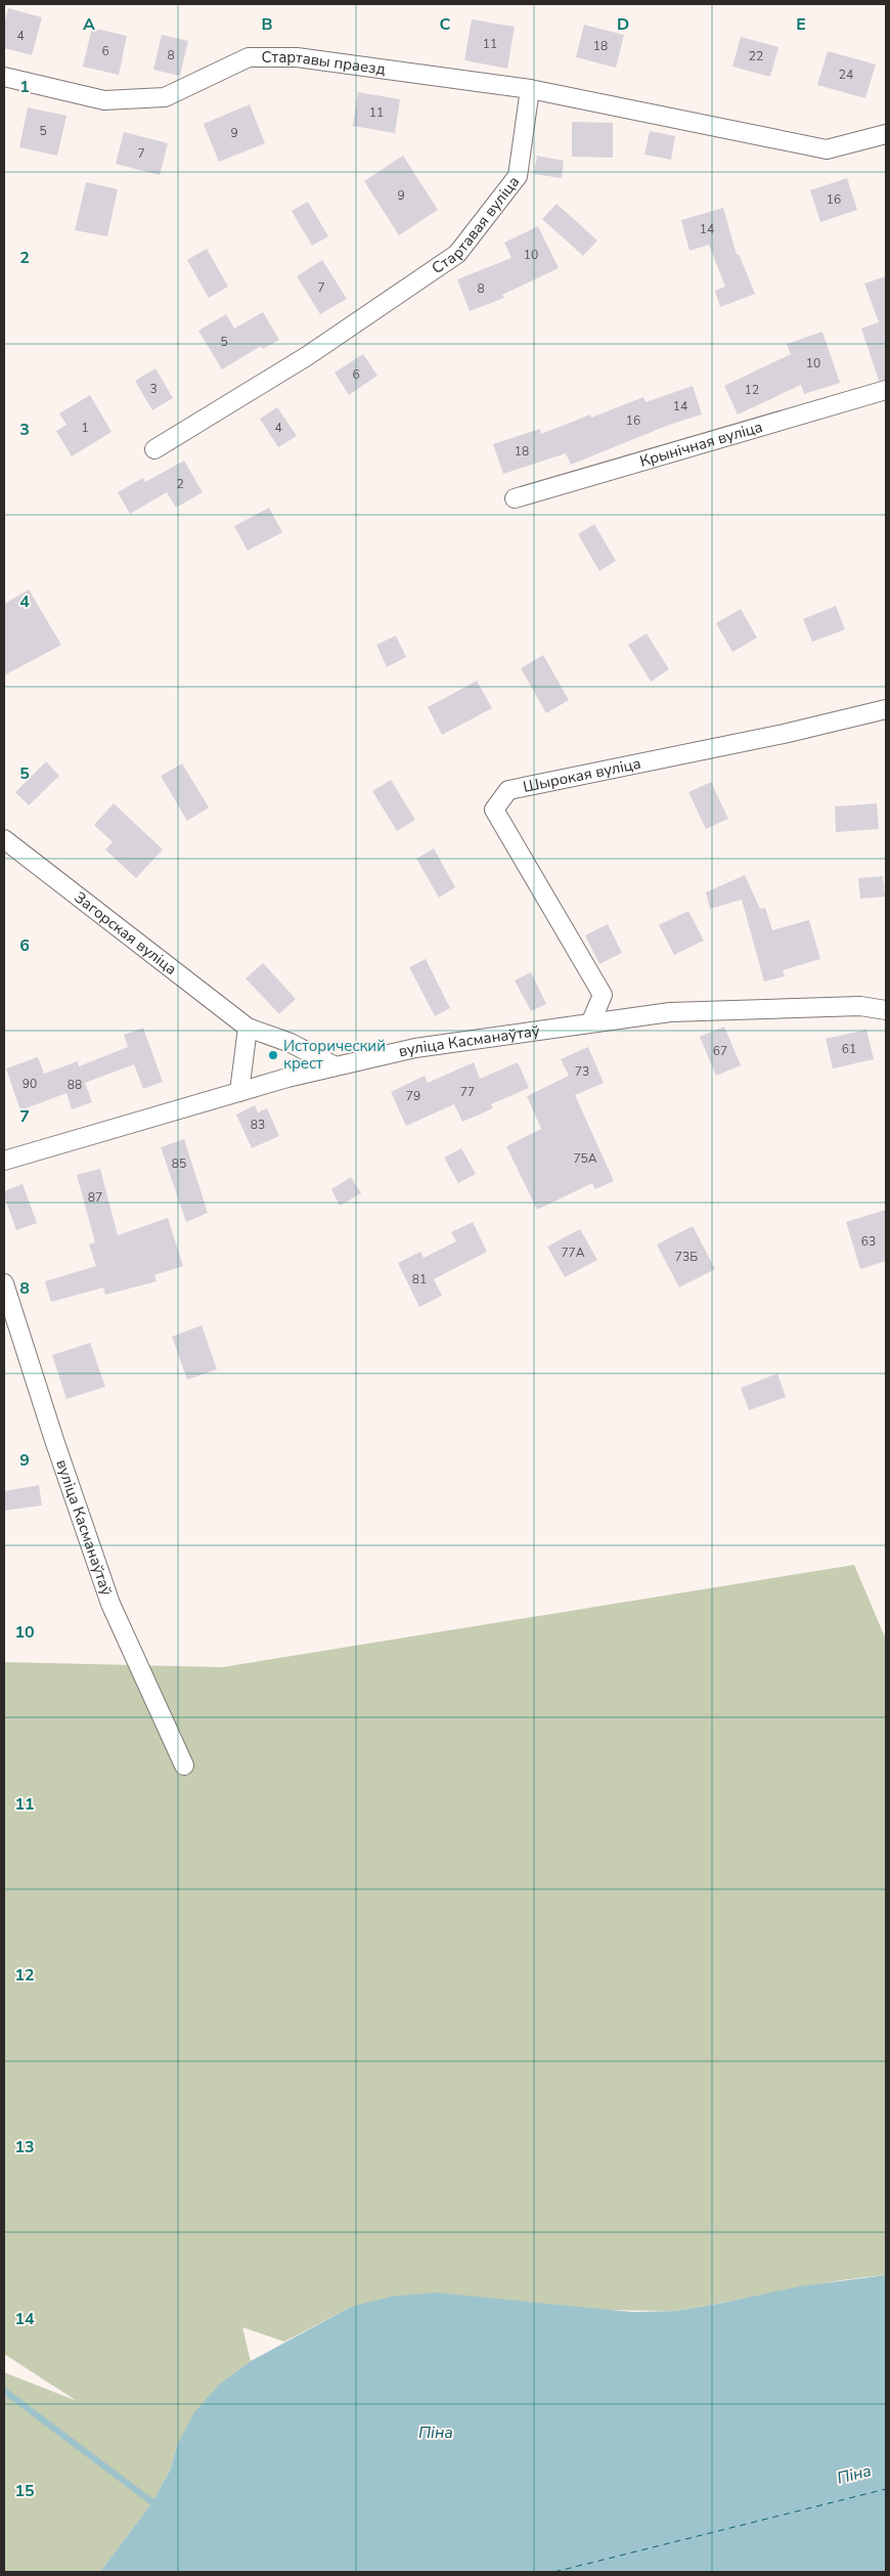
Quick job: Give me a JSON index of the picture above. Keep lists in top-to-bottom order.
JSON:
{
  "streets": {
    "street": [
      "Стартавы праезд",
      "Стартавая вуліца",
      "Крынічная вуліца",
      "Шырокая вуліца",
      "Загорская вуліца",
      "вуліца Касманаўтаў"
    ]
  },
  "crossings": [
    ["Стартавы праезд", "Стартавая вуліца"],
    ["Шырокая вуліца", "вуліца Касманаўтаў"],
    ["Загорская вуліца", "вуліца Касманаўтаў"]
  ],
  "water": ["Піна"],
  "places": ["Исторический крест"],
  "house_numbers": [
    "4",
    "11",
    "18",
    "6",
    "8",
    "22",
    "24",
    "11",
    "5",
    "9",
    "7",
    "9",
    "16",
    "14",
    "10",
    "7",
    "8",
    "5",
    "10",
    "6",
    "3",
    "12",
    "14",
    "16",
    "1",
    "4",
    "18",
    "2",
    "61",
    "67",
    "73",
    "90",
    "88",
    "77",
    "79",
    "83",
    "75А",
    "85",
    "87",
    "63",
    "77А",
    "73Б",
    "81"
  ],
  "grid": {
    "columns": [
      "A",
      "B",
      "C",
      "D",
      "E"
    ],
    "rows": [
      "1",
      "2",
      "3",
      "4",
      "5",
      "6",
      "7",
      "8",
      "9",
      "10",
      "11",
      "12",
      "13",
      "14",
      "15"
    ]
  }
}
